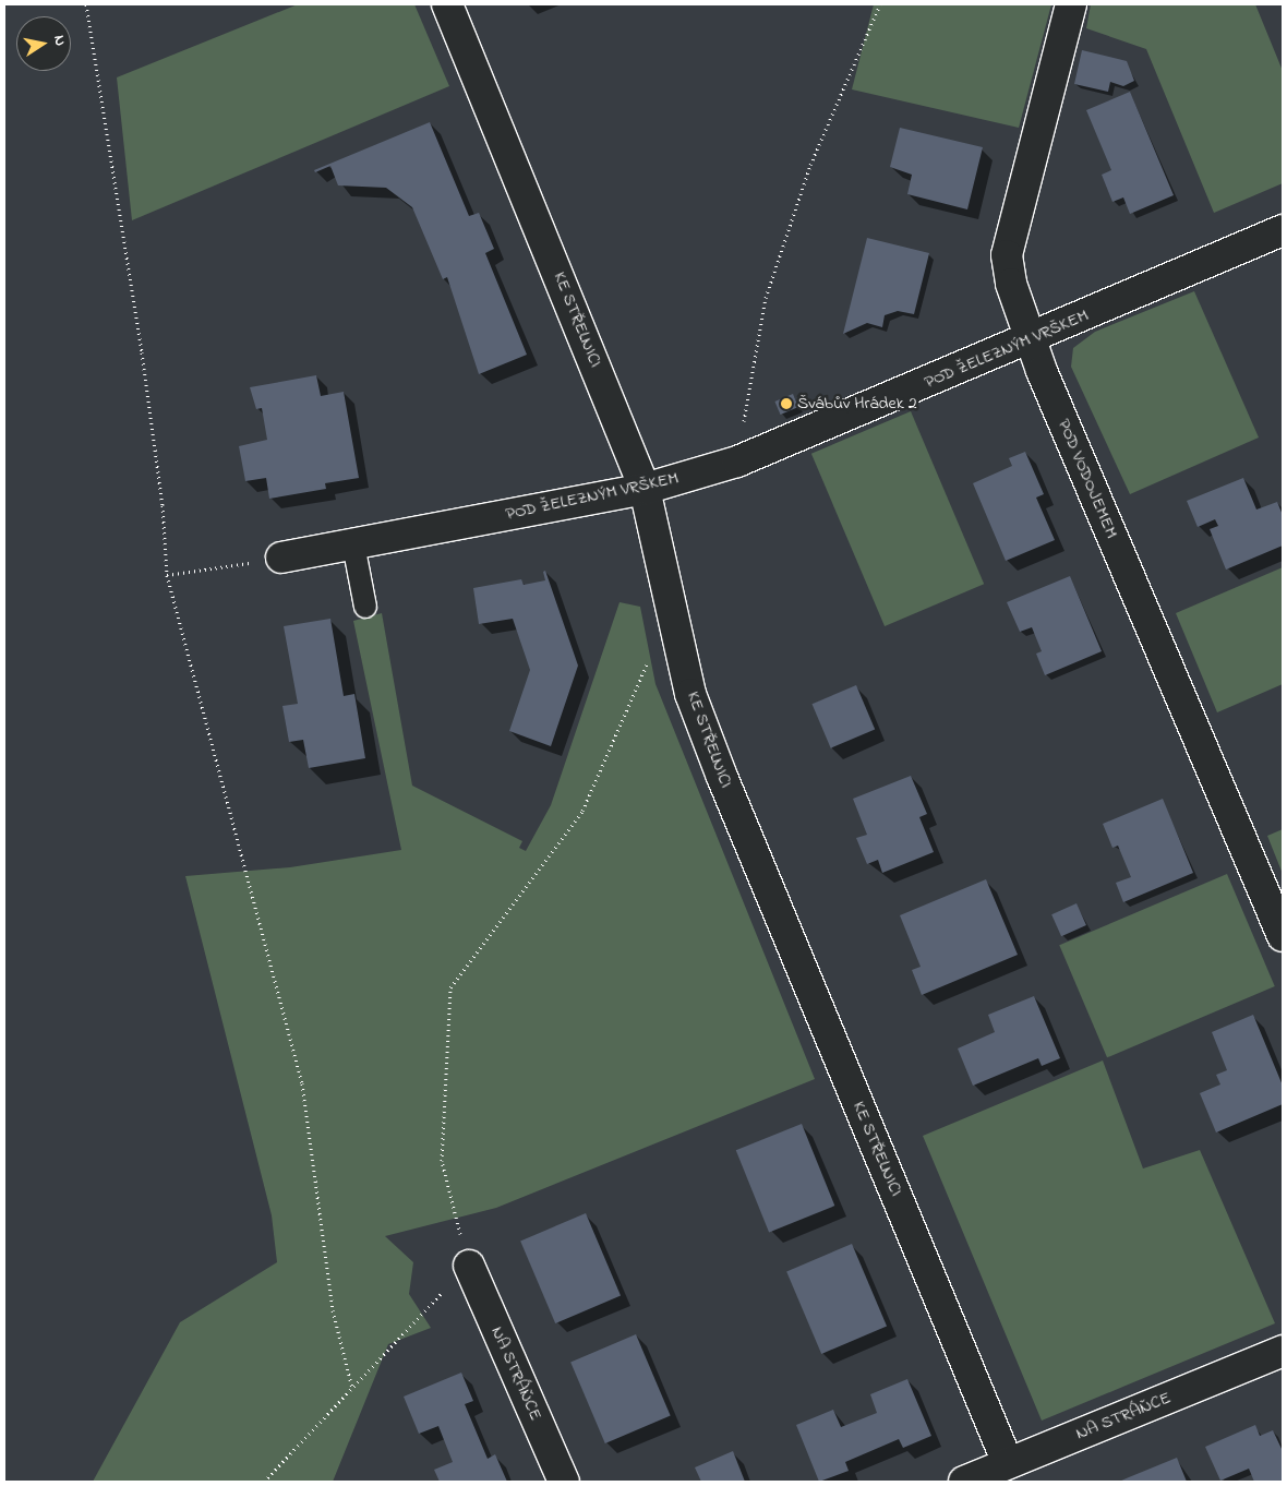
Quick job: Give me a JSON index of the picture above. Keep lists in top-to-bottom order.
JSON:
{
  "streets": {
    "street": [
      "KE STŘELNICI",
      "POD ŽELEZNÝM VRŠKEM",
      "POD VODOJEMEM",
      "NA STRÁŇCE"
    ]
  },
  "crossings": [
    ["KE STŘELNICI", "POD ŽELEZNÝM VRŠKEM"],
    ["KE STŘELNICI", "NA STRÁŇCE"],
    ["POD ŽELEZNÝM VRŠKEM", "POD VODOJEMEM"]
  ],
  "places": ["Švábův Hrádek 2"],
  "north": "right"
}
